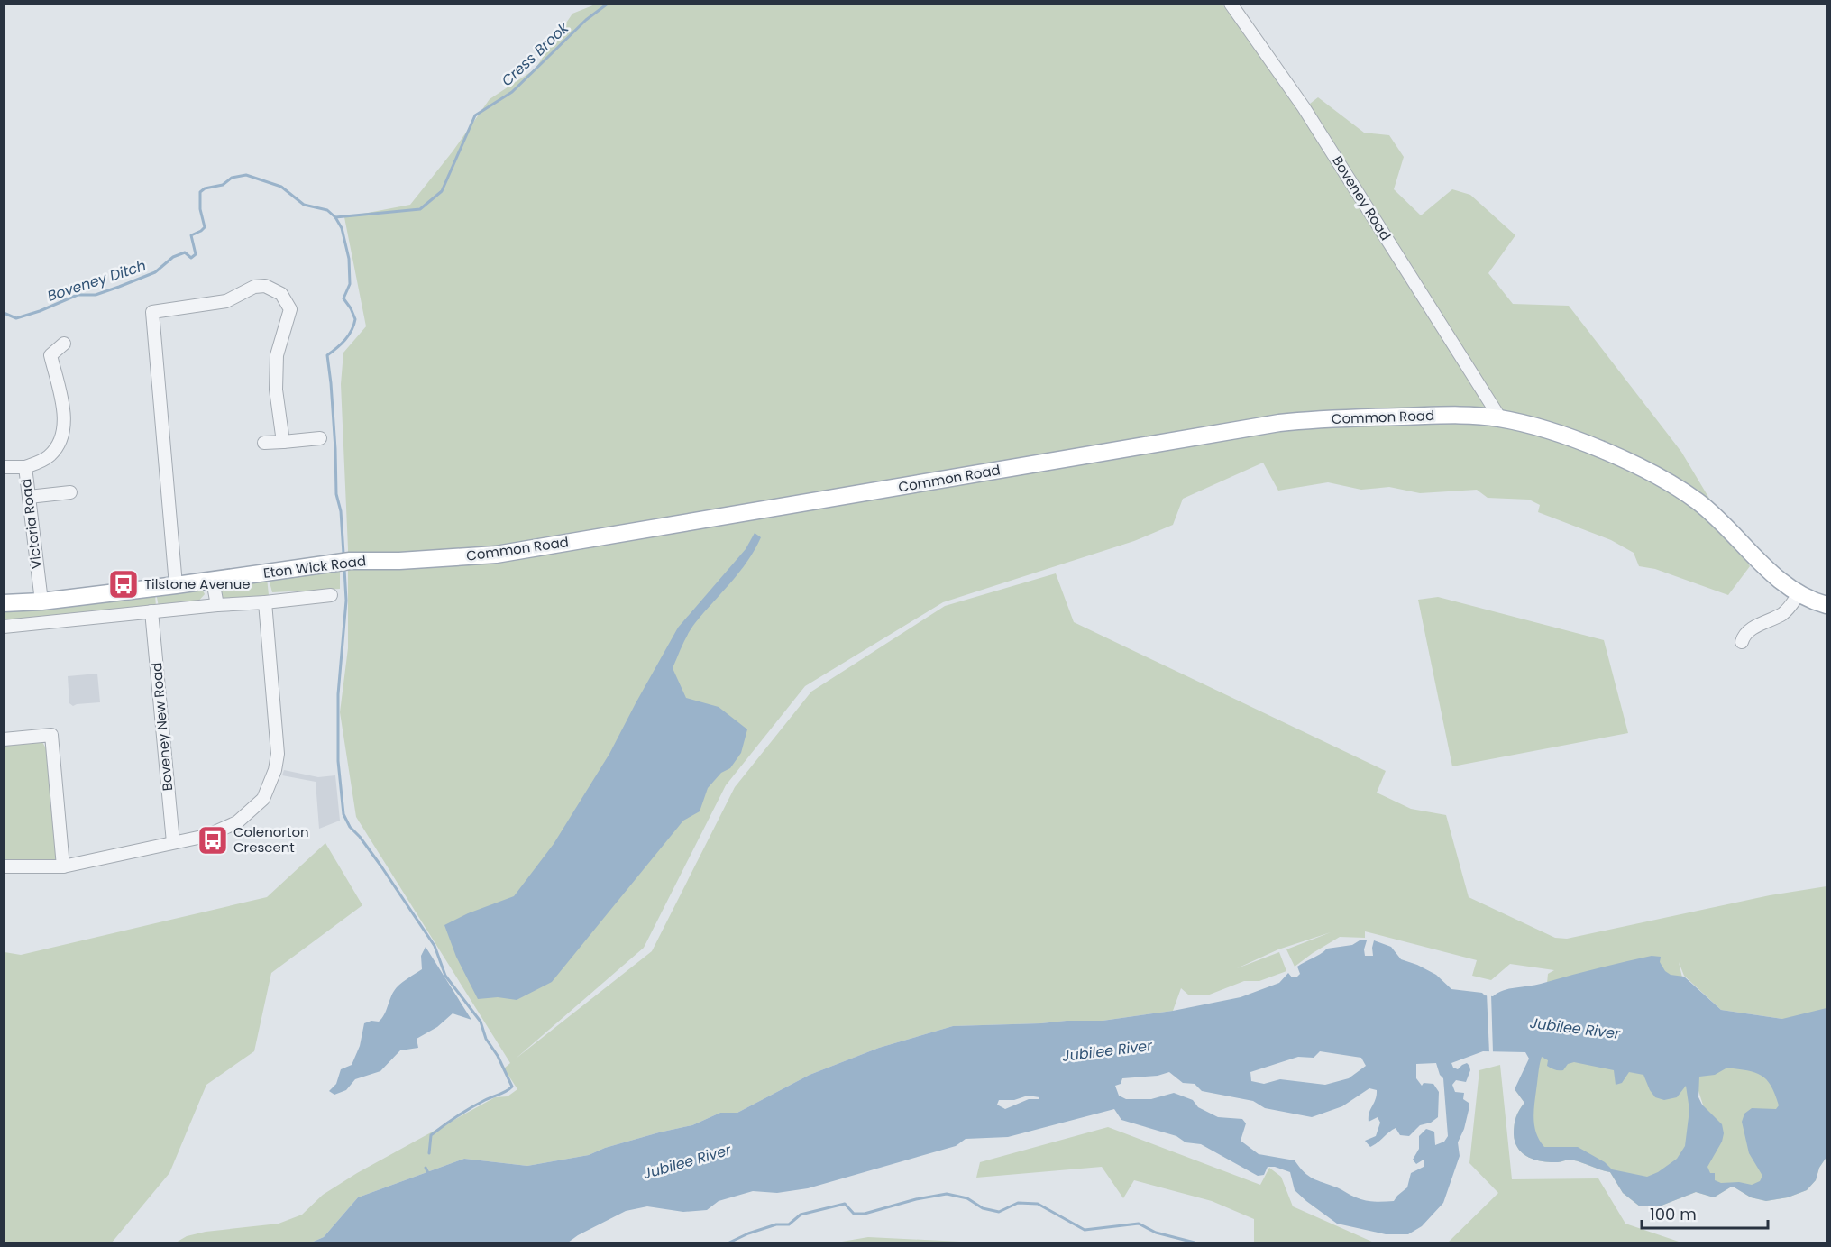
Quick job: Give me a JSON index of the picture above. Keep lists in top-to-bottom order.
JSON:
{
  "streets": {
    "main road": ["Common Road", "Eton Wick Road"],
    "street": ["Boveney Road", "Victoria Road", "Boveney New Road"]
  },
  "crossings": [
    ["Boveney Road", "Common Road"],
    ["Common Road", "Eton Wick Road"],
    ["Victoria Road", "Eton Wick Road"]
  ],
  "water": ["Cress Brook", "Boveney Ditch", "Jubilee River"],
  "places": {
    "bus stop": ["Tilstone Avenue", "Colenorton Crescent"]
  },
  "scale_bar": "100 m"
}
